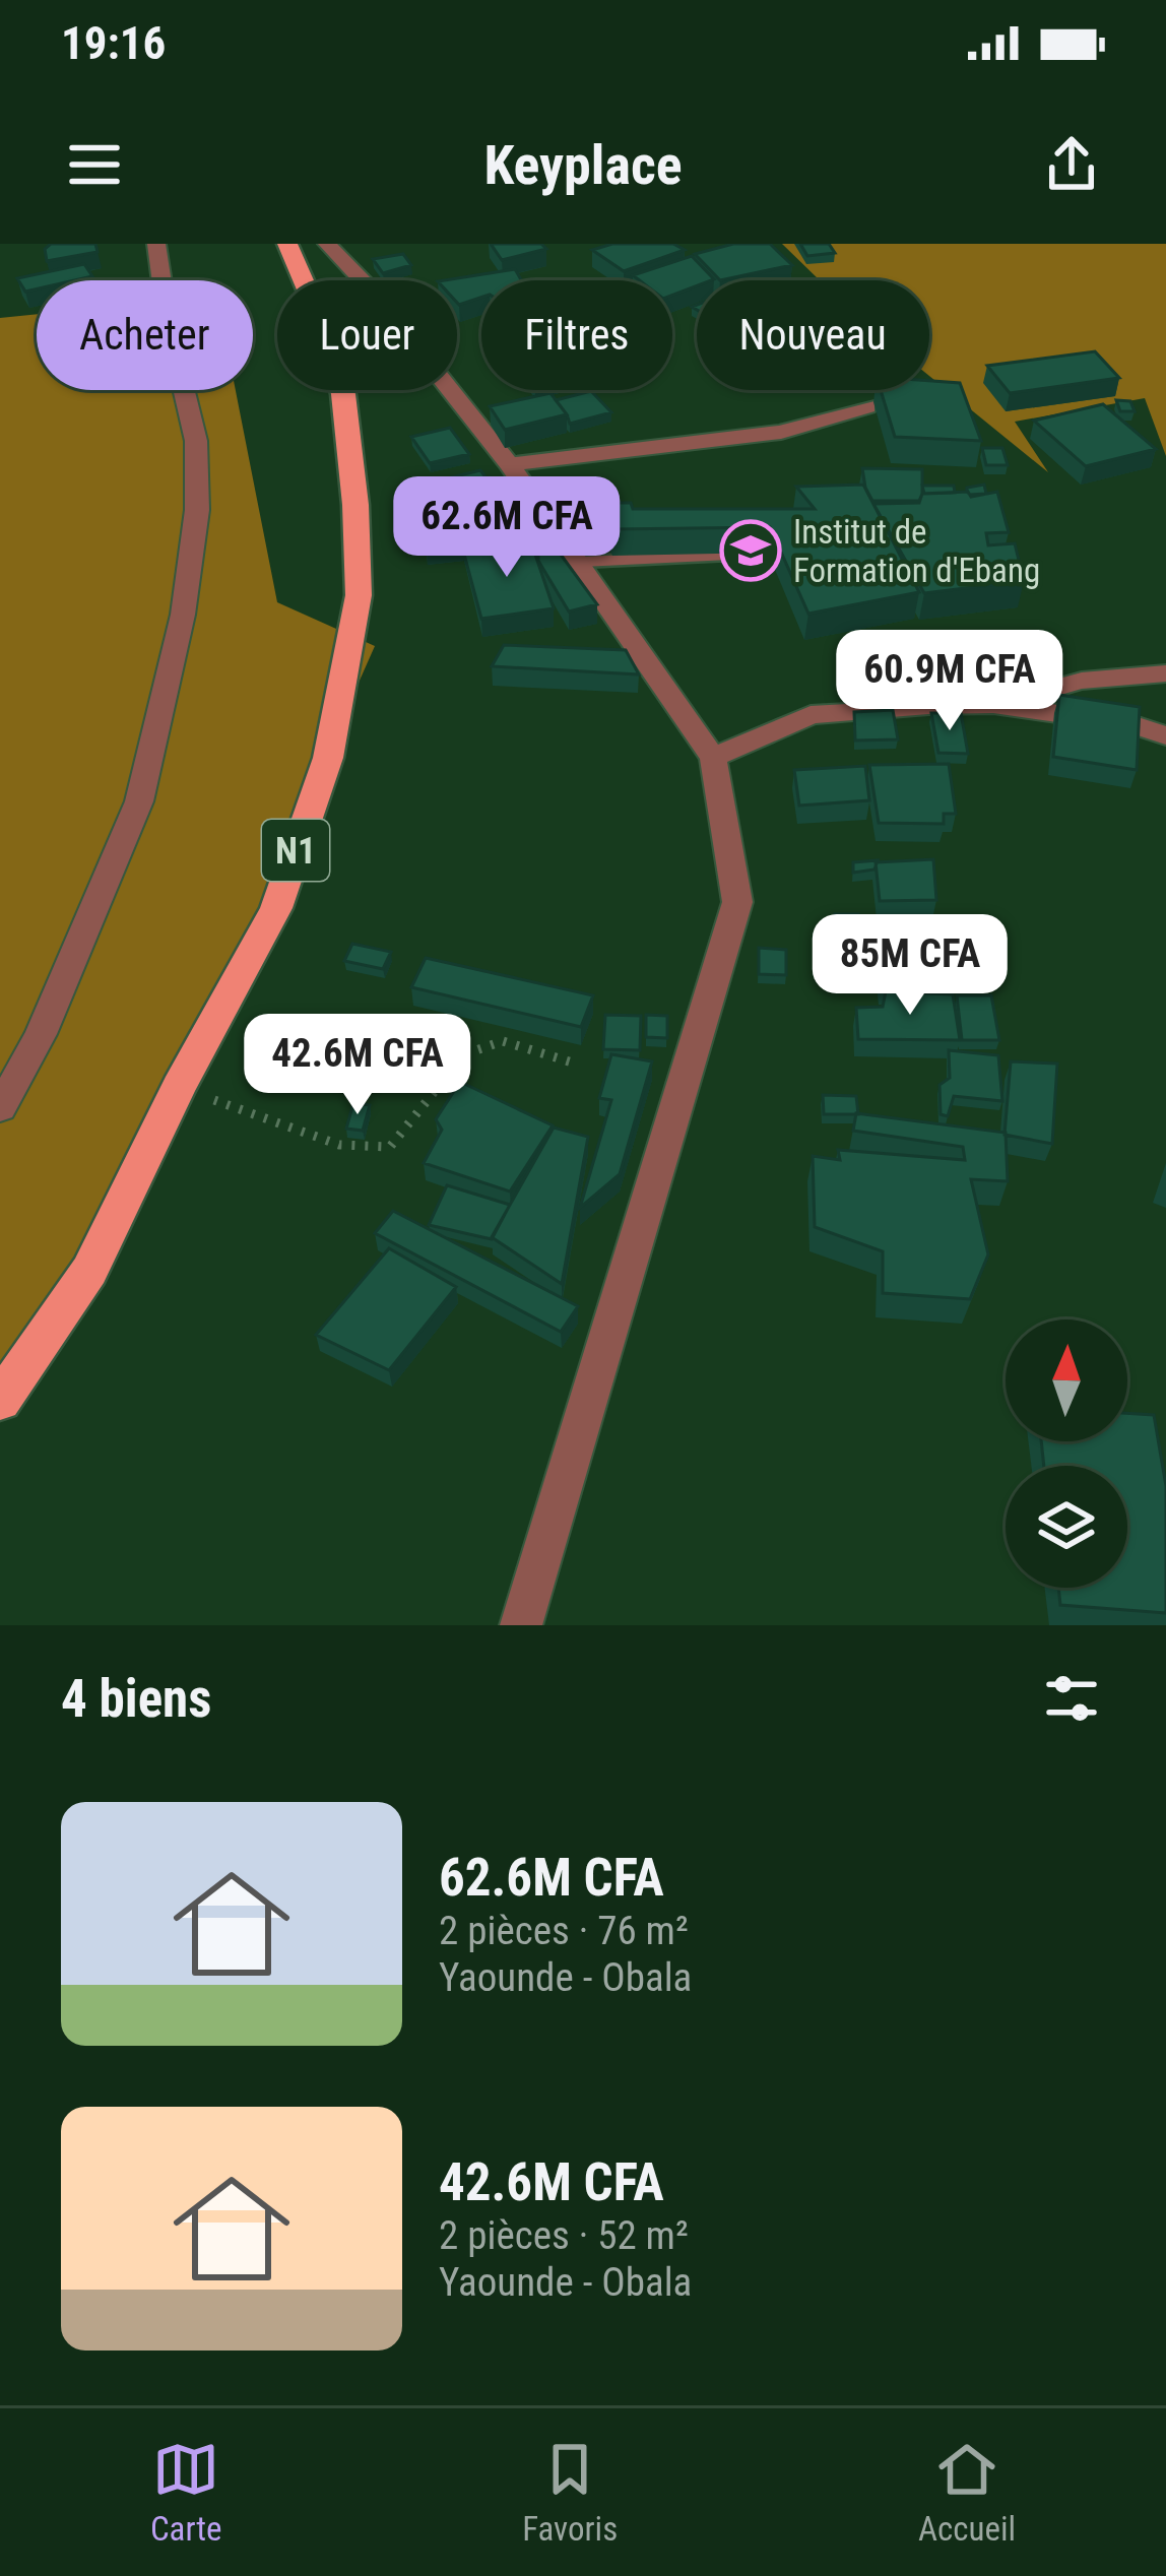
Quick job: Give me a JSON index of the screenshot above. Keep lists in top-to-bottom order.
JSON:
{
  "streets": {
    "highway": ["N1"]
  },
  "places": {
    "school or university": ["Institut de Formation d'Ebang"]
  },
  "north": "top",
  "page": {
    "status": "19:16",
    "header": "Keyplace",
    "chip": [
      "Acheter",
      "Louer",
      "Filtres",
      "Nouveau"
    ],
    "price": [
      "62.6M CFA",
      "60.9M CFA",
      "85M CFA",
      "42.6M CFA"
    ],
    "heading": "4 biens",
    "list": [
      {
        "name": "62.6M CFA",
        "note": "2 pièces · 76 m² · Yaounde - Obala"
      },
      {
        "name": "42.6M CFA",
        "note": "2 pièces · 52 m² · Yaounde - Obala"
      }
    ],
    "tabs": ["Carte", "Favoris", "Accueil"]
  }
}
